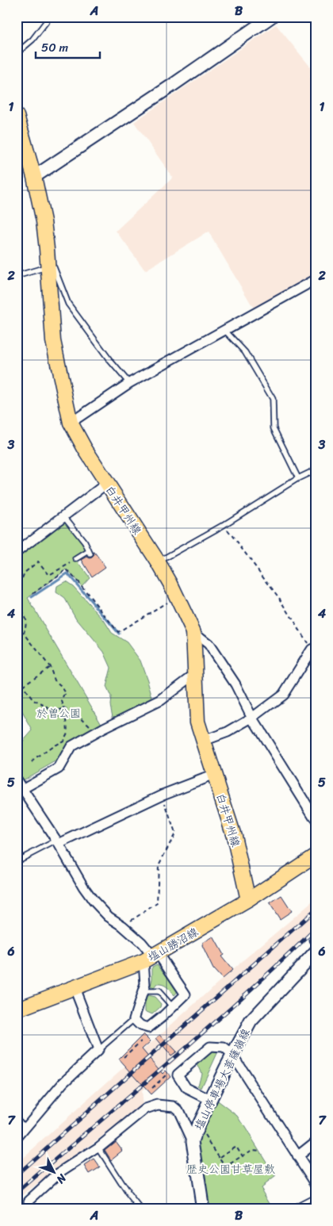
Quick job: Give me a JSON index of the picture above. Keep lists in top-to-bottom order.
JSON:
{
  "streets": {
    "main road": ["白井甲州線", "塩山勝沼線", "塩山停車場大菩薩嶺線"]
  },
  "crossings": [
    ["白井甲州線", "塩山勝沼線"]
  ],
  "parks": ["於曽公園", "歴史公園甘草屋敷"],
  "scale_bar": "50 m",
  "north": "bottom right",
  "grid": {
    "columns": ["A", "B"],
    "rows": [
      "1",
      "2",
      "3",
      "4",
      "5",
      "6",
      "7"
    ]
  }
}
